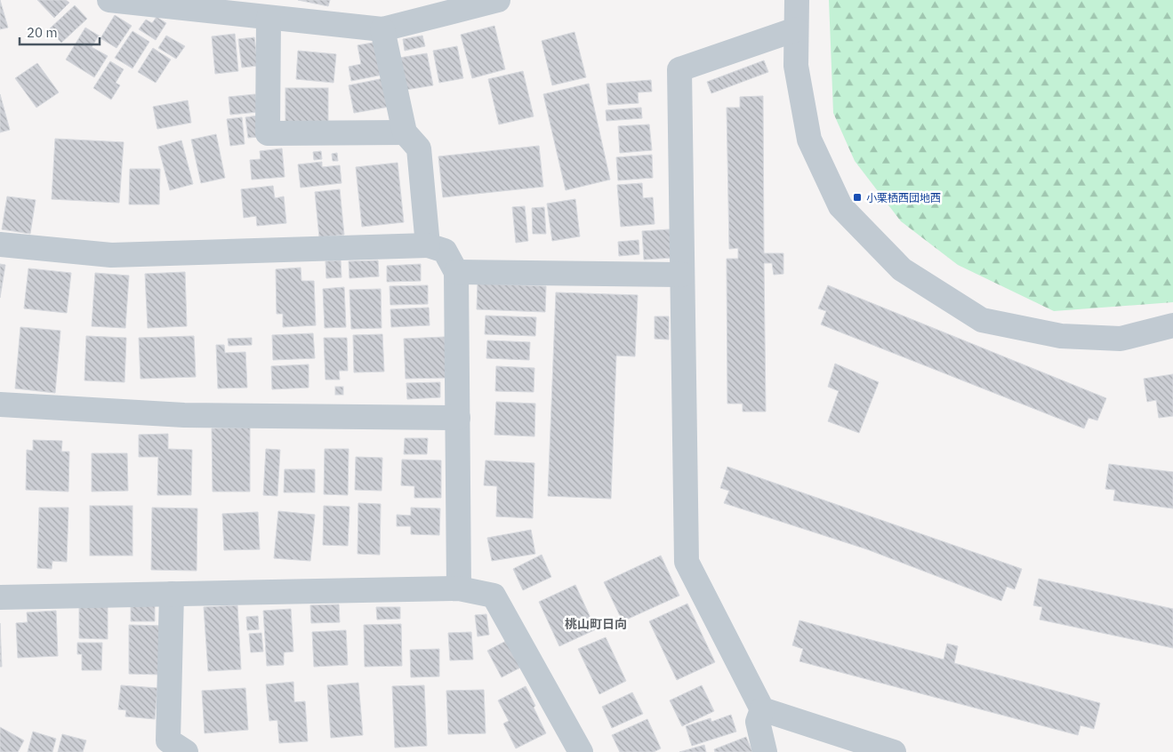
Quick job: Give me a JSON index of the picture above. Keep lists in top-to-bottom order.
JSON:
{
  "districts": ["桃山町日向"],
  "places": {
    "transit": ["小栗栖西団地西"]
  },
  "scale_bar": "20 m"
}
